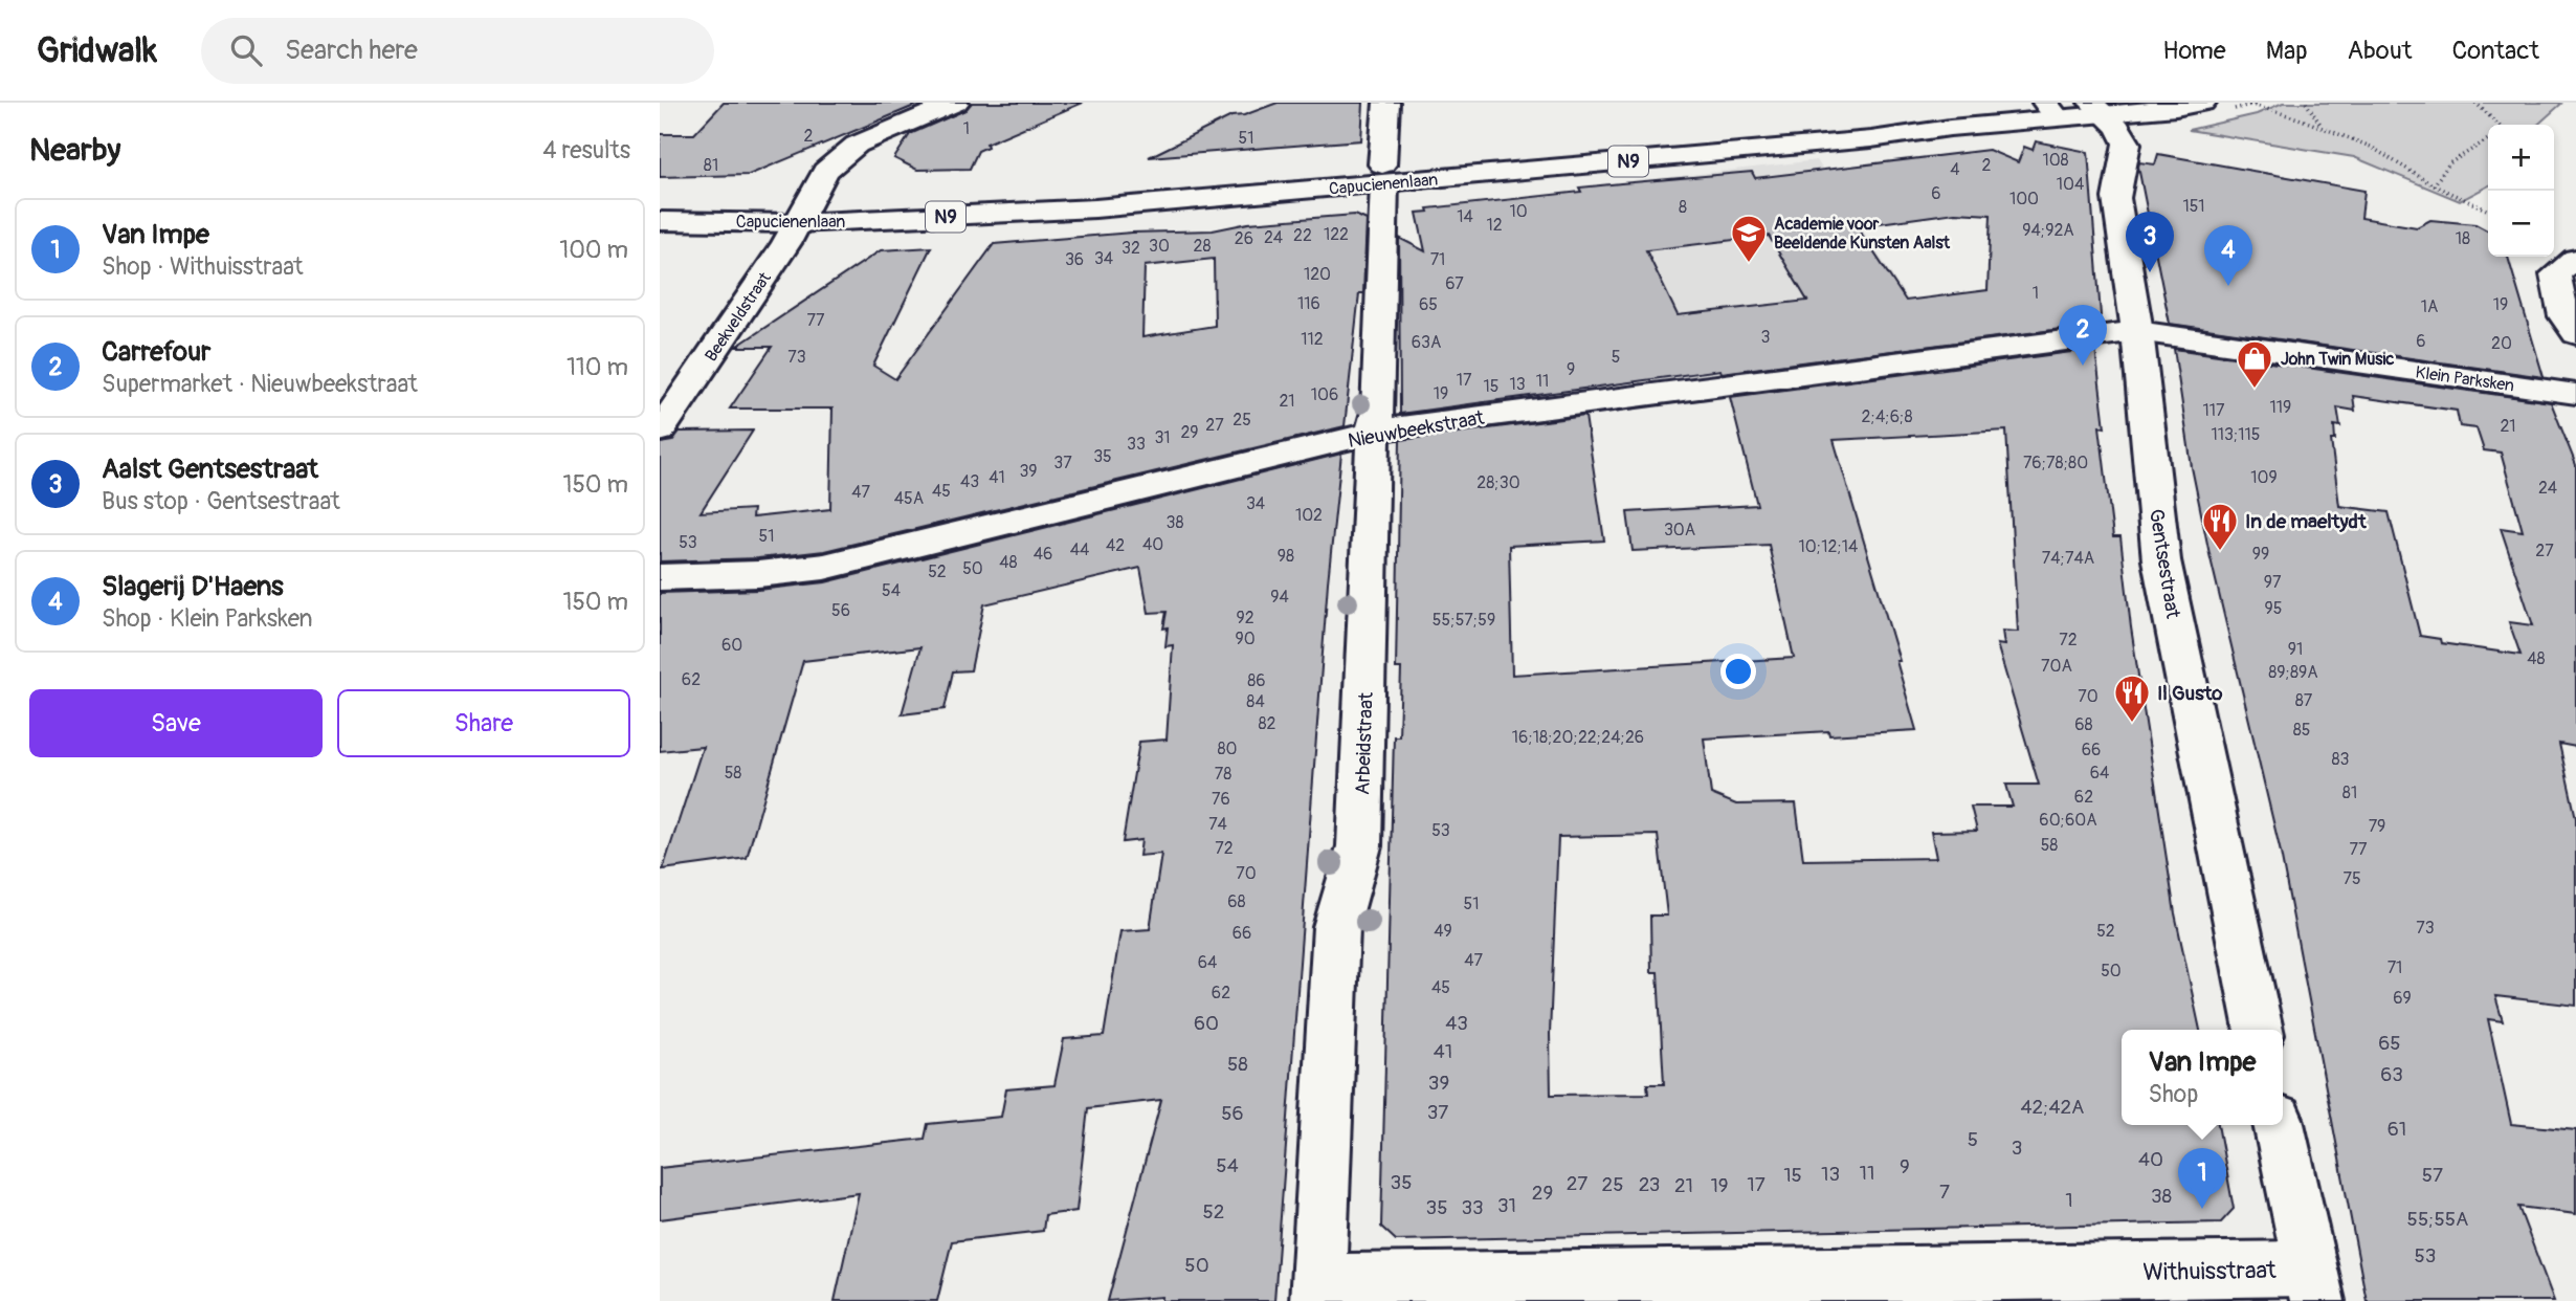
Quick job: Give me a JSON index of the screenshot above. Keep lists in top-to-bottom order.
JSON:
{
  "streets": {
    "street": [
      "N9",
      "Capucienenlaan",
      "Beekveldstraat",
      "Klein Parksken",
      "Nieuwbeekstraat",
      "Gentsestraat",
      "Arbeidstraat",
      "Withuisstraat"
    ]
  },
  "crossings": [
    ["N9", "Capucienenlaan"],
    ["N9", "Gentsestraat"],
    ["Capucienenlaan", "Beekveldstraat"],
    ["Capucienenlaan", "Gentsestraat"],
    ["Capucienenlaan", "Arbeidstraat"],
    ["Klein Parksken", "Nieuwbeekstraat"],
    ["Klein Parksken", "Gentsestraat"],
    ["Nieuwbeekstraat", "Gentsestraat"],
    ["Nieuwbeekstraat", "Arbeidstraat"],
    ["Arbeidstraat", "Withuisstraat"]
  ],
  "places": {
    "school or university": ["Academie voor Beeldende Kunsten Aalst"],
    "shop": ["John Twin Music"],
    "restaurant": ["In de maeltydt", "Il Gusto"]
  },
  "house_numbers": [
    "1",
    "2",
    "51",
    "108",
    "81",
    "2",
    "4",
    "104",
    "6",
    "100",
    "151",
    "8",
    "10",
    "14",
    "12",
    "94;92A",
    "122",
    "22",
    "24",
    "26",
    "18",
    "30",
    "28",
    "32",
    "34",
    "36",
    "71",
    "120",
    "67",
    "1",
    "116",
    "65",
    "19",
    "1A",
    "77",
    "3",
    "112",
    "6",
    "63A",
    "20",
    "73",
    "5",
    "9",
    "17",
    "11",
    "13",
    "15",
    "19",
    "106",
    "21",
    "119",
    "117",
    "2;4;6;8",
    "25",
    "27",
    "21",
    "29",
    "113;115",
    "31",
    "33",
    "35",
    "37",
    "76;78;80",
    "39",
    "41",
    "109",
    "43",
    "28;30",
    "24",
    "45",
    "47",
    "45A",
    "34",
    "102",
    "38",
    "30A",
    "51",
    "53",
    "40",
    "42",
    "10;12;14",
    "44",
    "27",
    "46",
    "99",
    "98",
    "74;74A",
    "48",
    "50",
    "52",
    "97",
    "54",
    "94",
    "95",
    "56",
    "92",
    "55;57;59",
    "90",
    "72",
    "60",
    "91",
    "48",
    "70A",
    "89;89A",
    "62",
    "86",
    "70",
    "87",
    "84",
    "82",
    "68",
    "85",
    "16;18;20;22;24;26",
    "80",
    "66",
    "83",
    "58",
    "64",
    "78",
    "81",
    "62",
    "76",
    "60;60A",
    "74",
    "79",
    "53",
    "58",
    "72",
    "77",
    "70",
    "75",
    "68",
    "51",
    "73",
    "49",
    "52",
    "66",
    "47",
    "64",
    "71",
    "50",
    "45",
    "62",
    "69",
    "60",
    "43",
    "65",
    "41",
    "58",
    "63",
    "39",
    "42;42A",
    "37",
    "56",
    "61",
    "5",
    "3",
    "40",
    "54",
    "9",
    "11",
    "13",
    "15",
    "57",
    "35",
    "27",
    "25",
    "23",
    "17",
    "21",
    "19",
    "7",
    "29",
    "38",
    "1",
    "31",
    "35",
    "33",
    "52",
    "55;55A",
    "53",
    "50"
  ],
  "page": {
    "header": "Gridwalk",
    "search": "Search here",
    "nav": [
      "Home",
      "Map",
      "About",
      "Contact"
    ],
    "heading": ["Nearby", "4 results"],
    "map_buttons": ["+", "−"],
    "list": [
      {
        "mark": "1",
        "name": "Van Impe",
        "note": "Shop · Withuisstraat",
        "value": "100 m"
      },
      {
        "mark": "2",
        "name": "Carrefour",
        "note": "Supermarket · Nieuwbeekstraat",
        "value": "110 m"
      },
      {
        "mark": "3",
        "name": "Aalst Gentsestraat",
        "note": "Bus stop · Gentsestraat",
        "value": "150 m"
      },
      {
        "mark": "4",
        "name": "Slagerij D'Haens",
        "note": "Shop · Klein Parksken",
        "value": "150 m"
      }
    ],
    "pins": [
      "3",
      "4",
      "2",
      "1"
    ],
    "buttons": ["Save", "Share"],
    "popup": ["Van Impe", "Shop"]
  }
}
